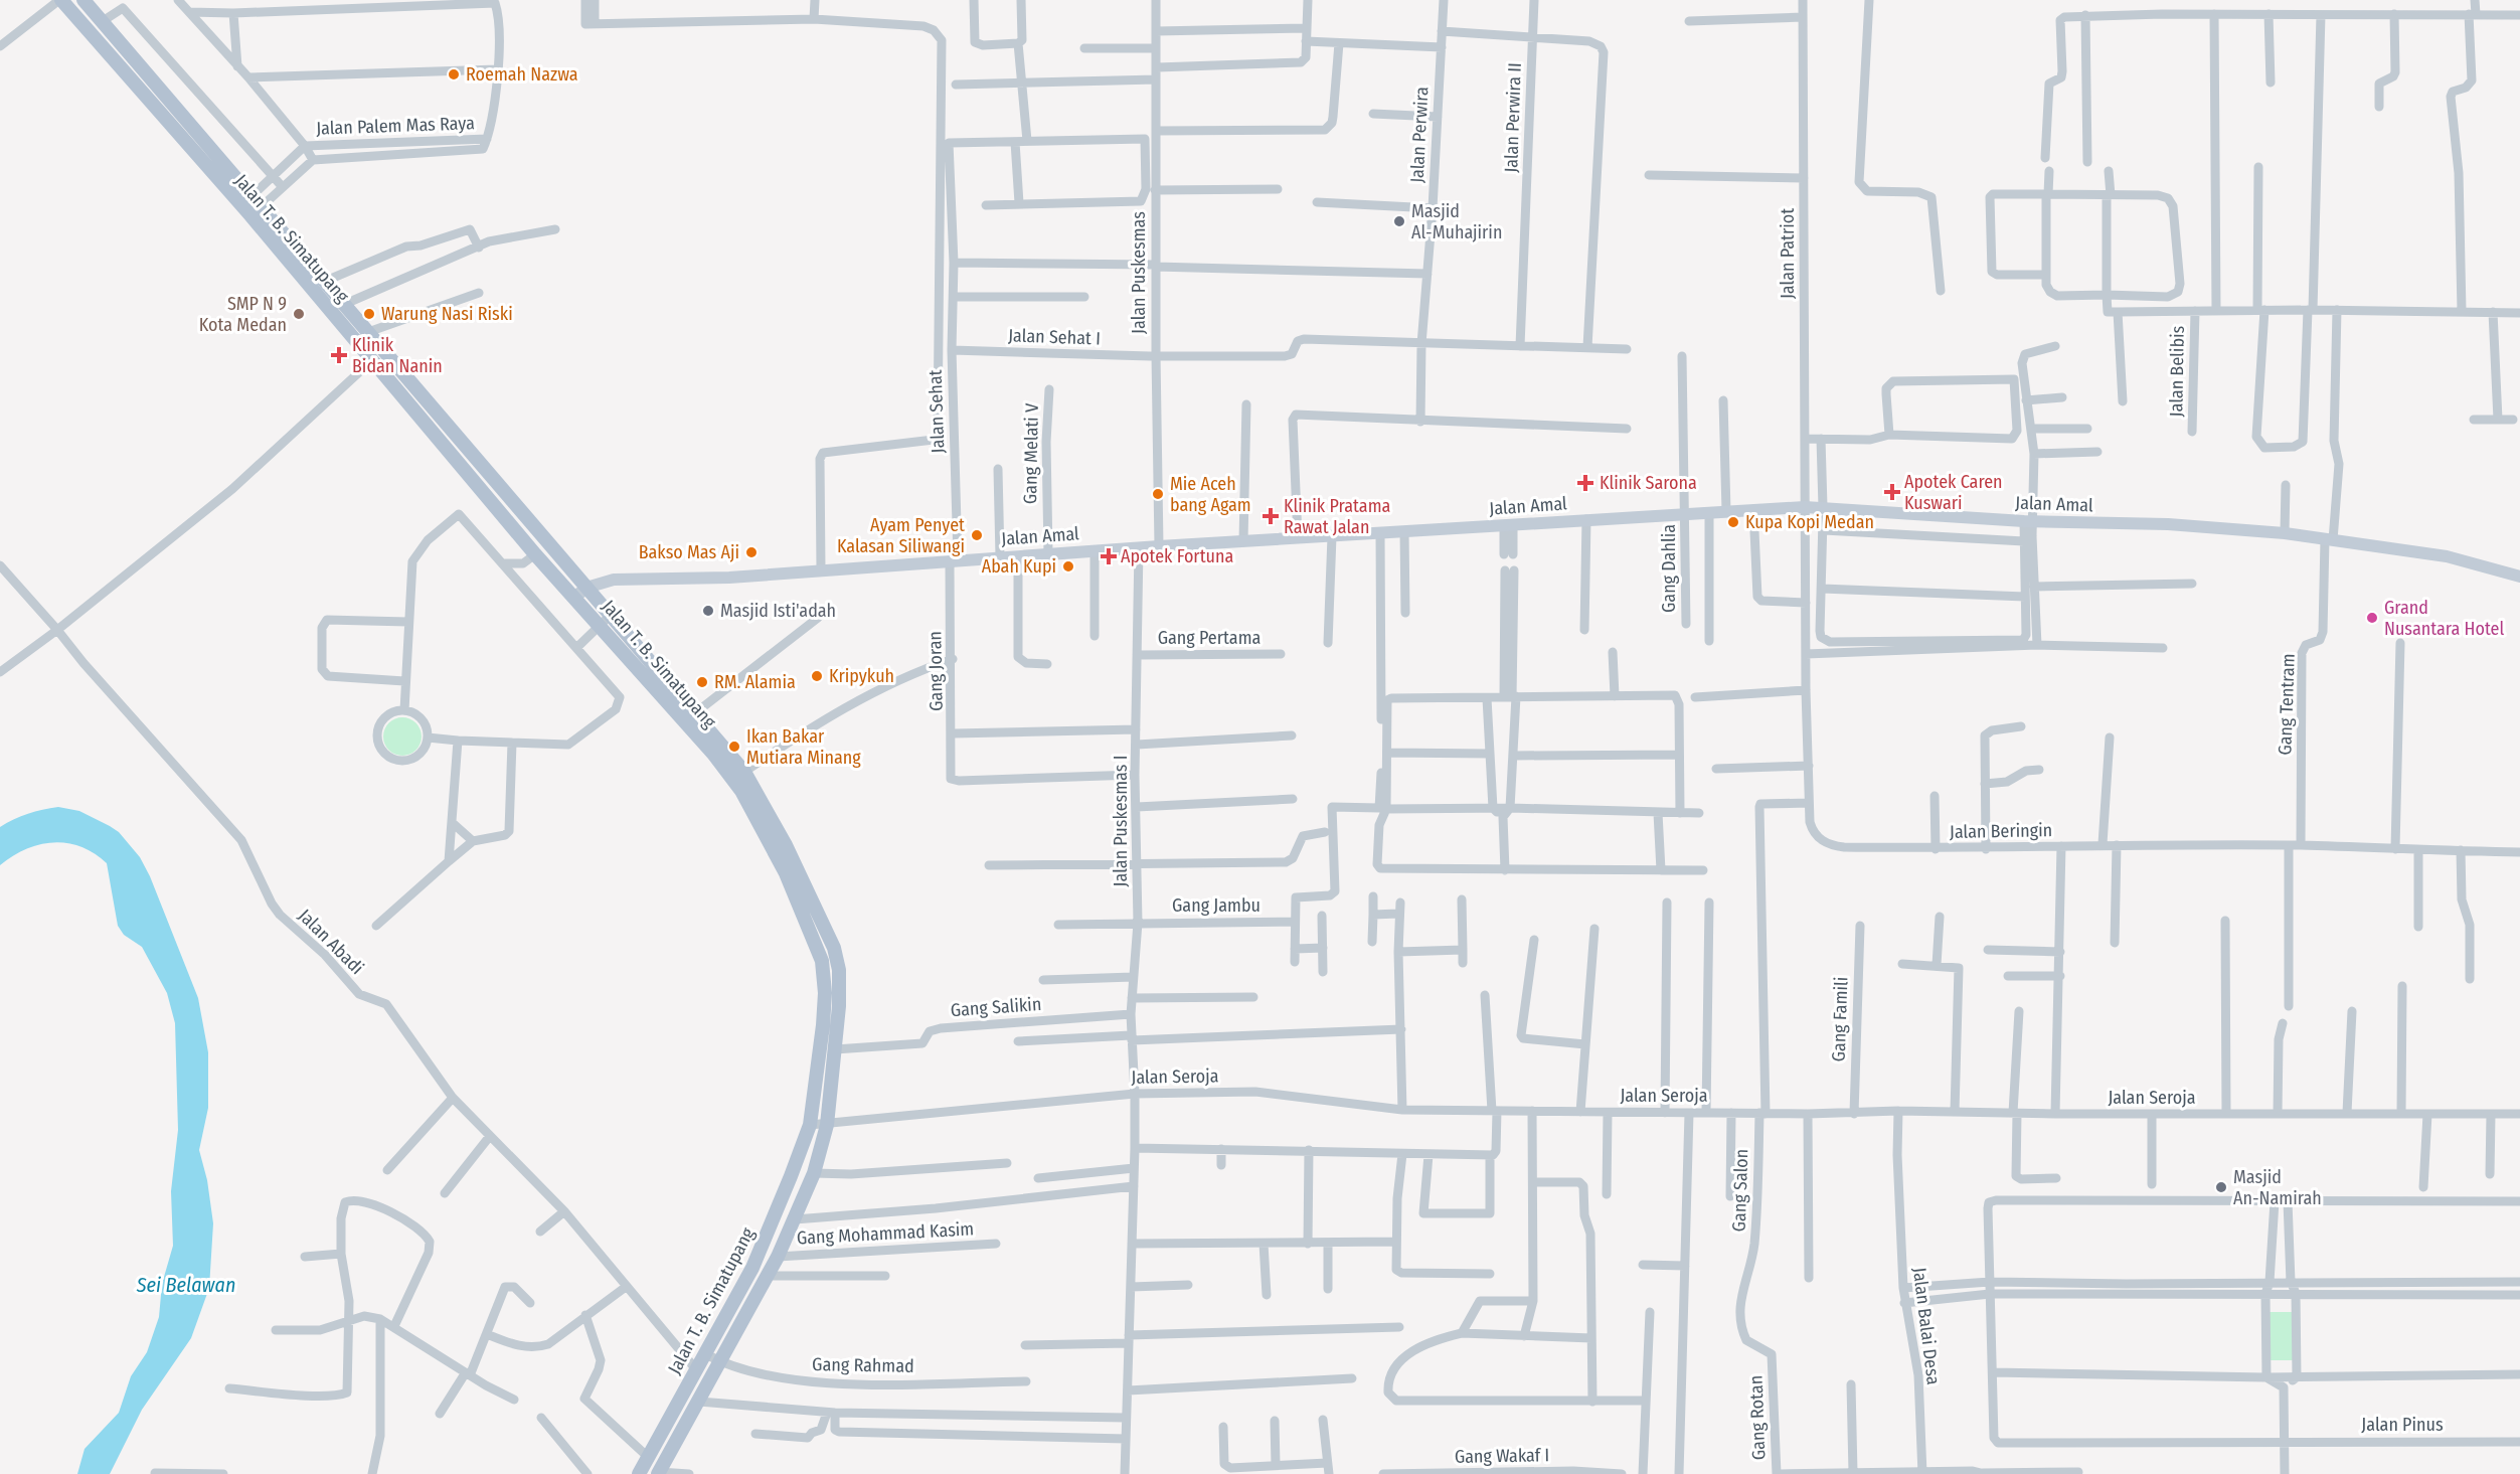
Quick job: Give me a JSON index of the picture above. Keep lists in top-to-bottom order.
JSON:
{
  "streets": {
    "main road": ["Jalan T. B. Simatupang"],
    "street": [
      "Jalan Perwira II",
      "Jalan Palem Mas Raya",
      "Jalan Perwira",
      "Jalan Patriot",
      "Jalan Puskesmas",
      "Jalan Sehat I",
      "Jalan Belibis",
      "Jalan Sehat",
      "Gang Melati V",
      "Jalan Amal",
      "Gang Dahlia",
      "Gang Pertama",
      "Gang Joran",
      "Gang Tentram",
      "Jalan Puskesmas I",
      "Jalan Beringin",
      "Gang Jambu",
      "Jalan Abadi",
      "Gang Salikin",
      "Gang Famili",
      "Jalan Seroja",
      "Gang Salon",
      "Gang Mohammad Kasim",
      "Jalan Balai Desa",
      "Gang Rahmad",
      "Gang Rotan",
      "Jalan Pinus",
      "Gang Wakaf I"
    ]
  },
  "crossings": [
    ["Jalan Perwira II", "Jalan Sehat I"],
    ["Jalan Perwira", "Jalan Sehat I"],
    ["Jalan T. B. Simatupang", "Jalan Amal"],
    ["Jalan T. B. Simatupang", "Jalan Abadi"],
    ["Jalan T. B. Simatupang", "Gang Salikin"],
    ["Jalan T. B. Simatupang", "Jalan Seroja"],
    ["Jalan T. B. Simatupang", "Gang Mohammad Kasim"],
    ["Jalan T. B. Simatupang", "Gang Rahmad"],
    ["Jalan Patriot", "Jalan Amal"],
    ["Jalan Patriot", "Jalan Beringin"],
    ["Jalan Puskesmas", "Jalan Sehat I"],
    ["Jalan Puskesmas", "Jalan Amal"],
    ["Jalan Sehat I", "Jalan Sehat"],
    ["Jalan Sehat", "Jalan Amal"],
    ["Jalan Sehat", "Gang Joran"],
    ["Gang Melati V", "Jalan Amal"],
    ["Jalan Amal", "Gang Dahlia"],
    ["Jalan Amal", "Gang Joran"],
    ["Jalan Amal", "Gang Tentram"],
    ["Jalan Amal", "Jalan Puskesmas I"],
    ["Jalan Amal", "Jalan Beringin"],
    ["Gang Pertama", "Jalan Puskesmas I"],
    ["Gang Joran", "Jalan Puskesmas I"],
    ["Gang Tentram", "Jalan Beringin"],
    ["Jalan Puskesmas I", "Gang Jambu"],
    ["Jalan Puskesmas I", "Gang Salikin"],
    ["Jalan Puskesmas I", "Jalan Seroja"],
    ["Jalan Beringin", "Gang Salon"],
    ["Gang Famili", "Jalan Seroja"],
    ["Jalan Seroja", "Gang Salon"],
    ["Jalan Seroja", "Jalan Balai Desa"],
    ["Gang Salon", "Gang Rotan"]
  ],
  "water": ["Sei Belawan"],
  "places": {
    "other": [
      "Roemah Nazwa",
      "Masjid Al-Muhajirin",
      "SMP N 9 Kota Medan",
      "Warung Nasi Riski",
      "Mie Aceh bang Agam",
      "Kupa Kopi Medan",
      "Ayam Penyet Kalasan Siliwangi",
      "Bakso Mas Aji",
      "Abah Kupi",
      "Masjid Isti'adah",
      "Grand Nusantara Hotel",
      "Kripykuh",
      "RM. Alamia",
      "Ikan Bakar Mutiara Minang",
      "Masjid An-Namirah"
    ],
    "health": [
      "Klinik Bidan Nanin",
      "Klinik Sarona",
      "Apotek Caren Kuswari",
      "Klinik Pratama Rawat Jalan",
      "Apotek Fortuna"
    ]
  }
}
